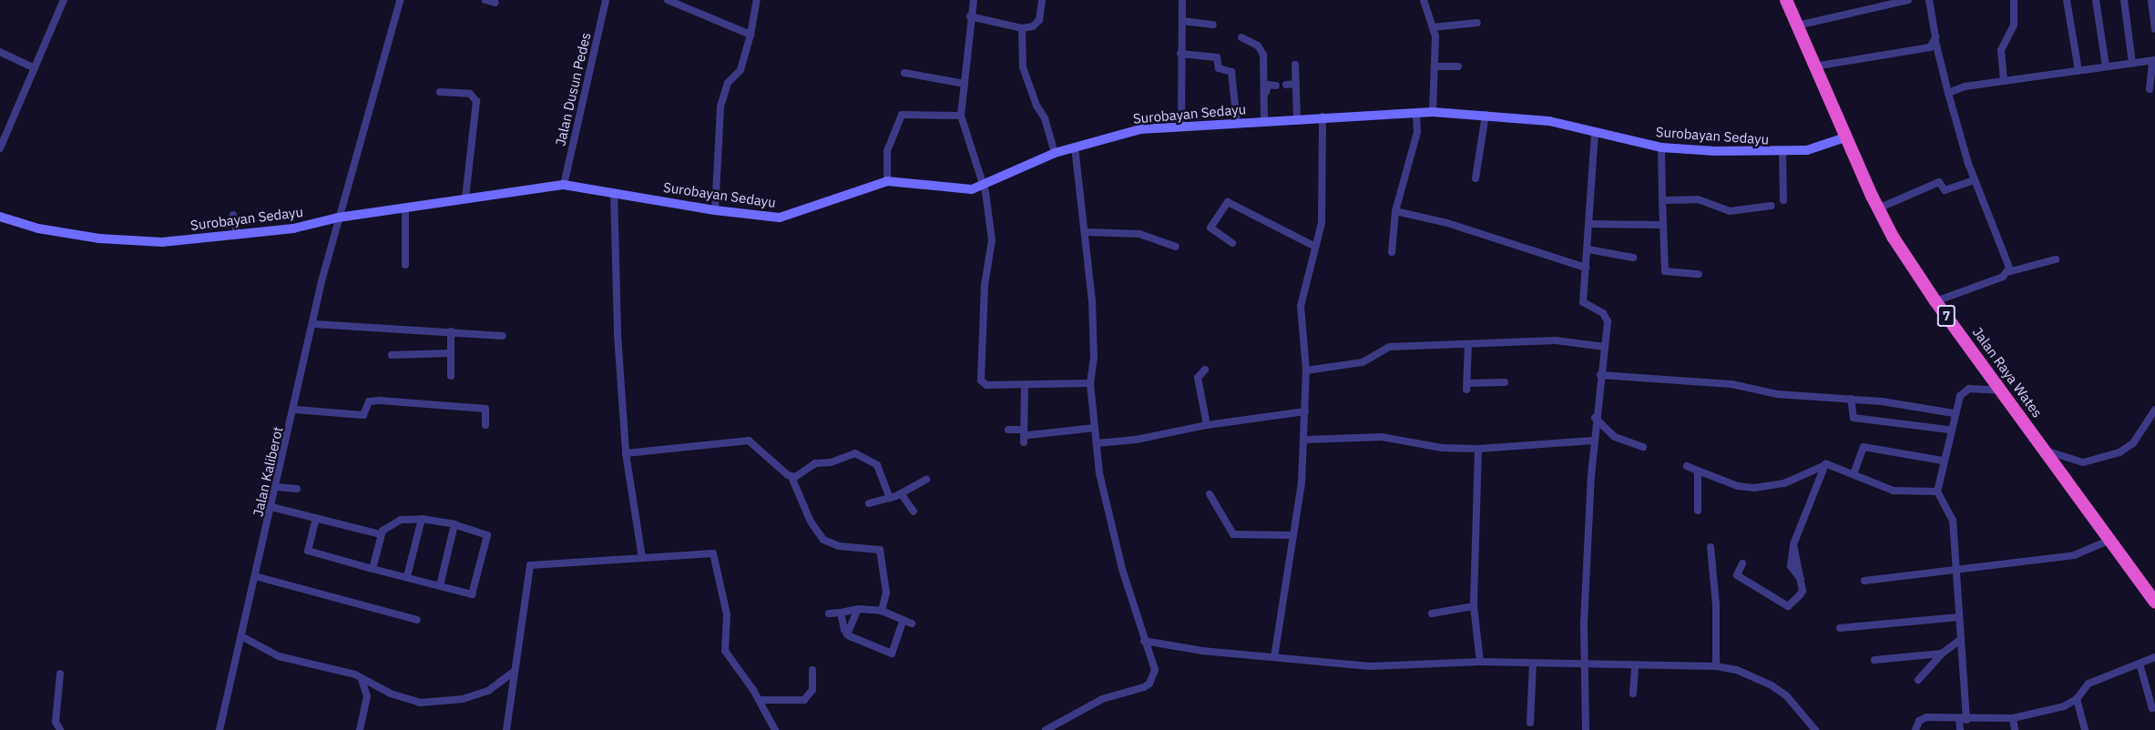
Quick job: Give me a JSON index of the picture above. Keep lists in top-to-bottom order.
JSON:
{
  "streets": {
    "highway": ["7", "Jalan Raya Wates"],
    "main road": ["Surobayan Sedayu"],
    "street": ["Jalan Dusun Pedes", "Jalan Kaliberot"]
  },
  "crossings": [
    ["Jalan Dusun Pedes", "Surobayan Sedayu"],
    ["Surobayan Sedayu", "Jalan Raya Wates"],
    ["Surobayan Sedayu", "Jalan Kaliberot"]
  ]
}
